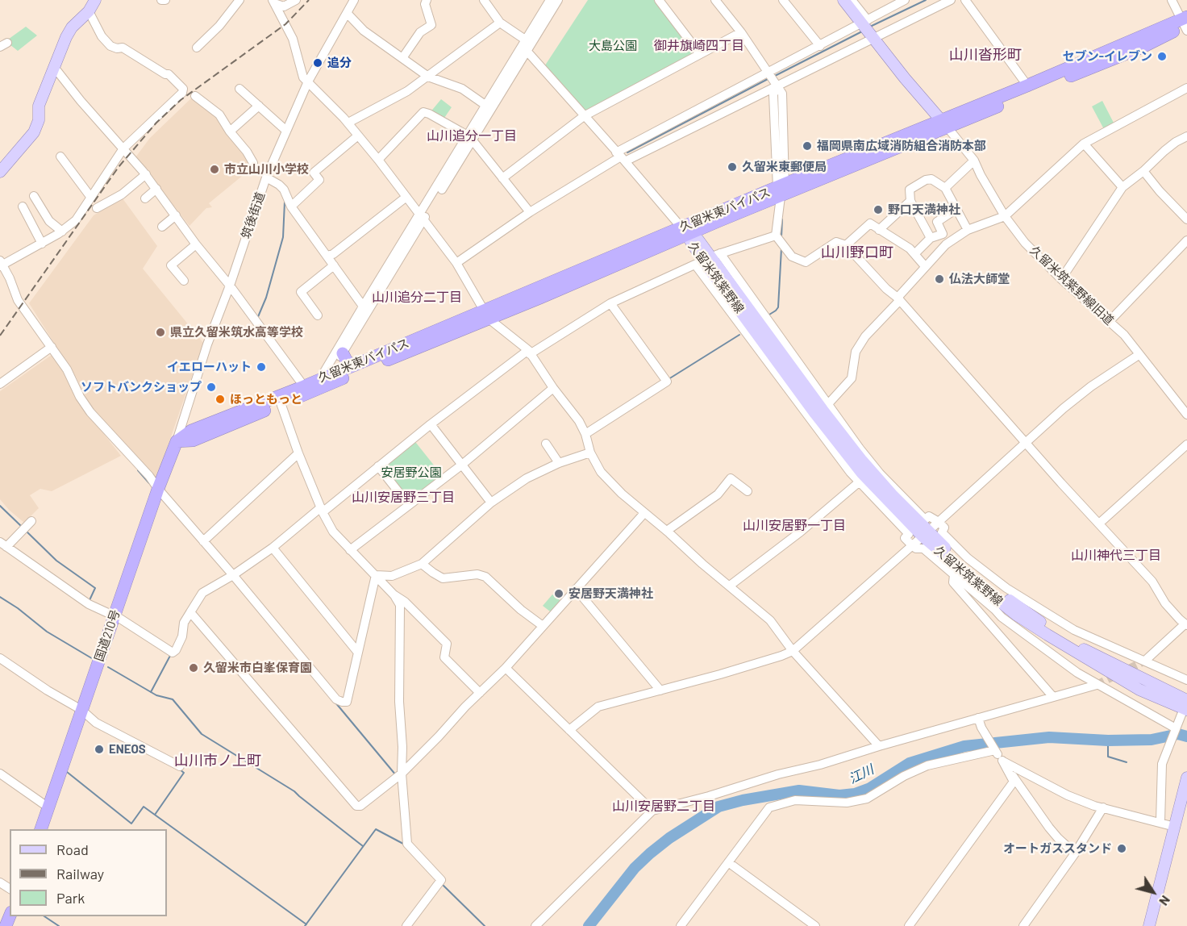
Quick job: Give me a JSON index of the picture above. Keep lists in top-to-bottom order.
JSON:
{
  "streets": {
    "highway": ["久留米東バイパス", "国道210号"],
    "main road": ["久留米筑紫野線"],
    "street": ["筑後街道", "久留米筑紫野線旧道"]
  },
  "crossings": [
    ["久留米東バイパス", "筑後街道"],
    ["久留米東バイパス", "久留米筑紫野線"],
    ["久留米東バイパス", "久留米筑紫野線旧道"],
    ["久留米東バイパス", "国道210号"],
    ["筑後街道", "国道210号"]
  ],
  "districts": [
    "御井旗崎四丁目",
    "山川沓形町",
    "山川追分一丁目",
    "山川野口町",
    "山川追分二丁目",
    "山川安居野三丁目",
    "山川安居野一丁目",
    "山川神代三丁目",
    "山川市ノ上町",
    "山川安居野二丁目"
  ],
  "water": ["江川"],
  "parks": ["大島公園", "安居野公園"],
  "places": [
    "セブン-イレブン",
    "追分",
    "福岡県南広域消防組合消防本部",
    "久留米東郵便局",
    "市立山川小学校",
    "野口天満神社",
    "仏法大師堂",
    "県立久留米筑水高等学校",
    "イエローハット",
    "ソフトバンクショップ",
    "ほっともっと",
    "安居野天満神社",
    "久留米市白峯保育園",
    "ENEOS",
    "オートガススタンド"
  ],
  "legend": ["Road", "Railway", "Park"],
  "north": "bottom right"
}
